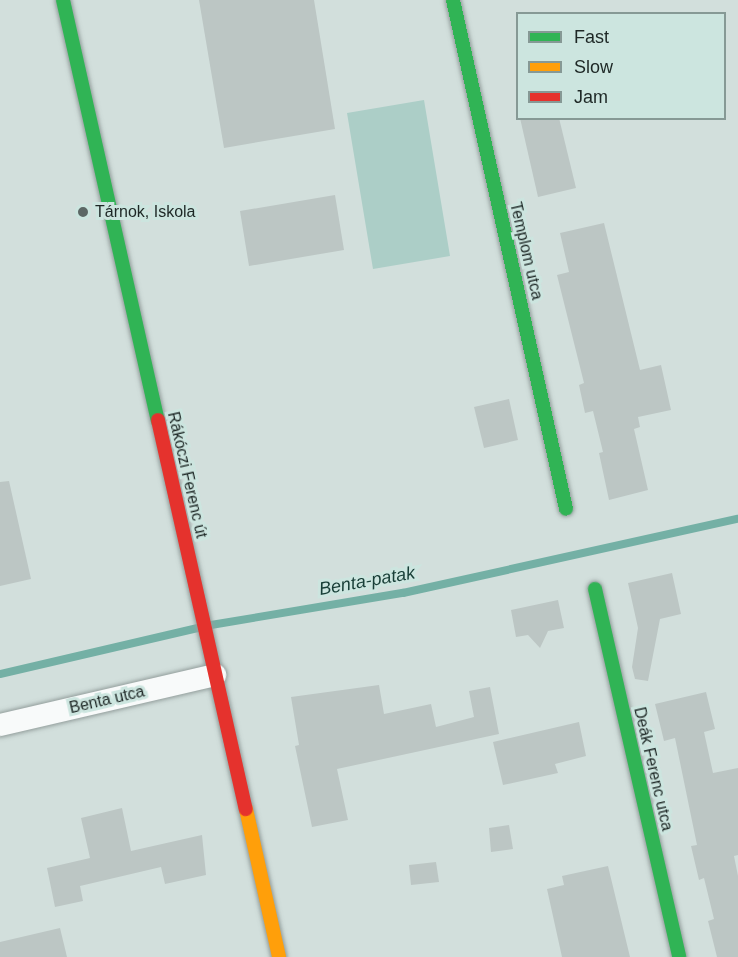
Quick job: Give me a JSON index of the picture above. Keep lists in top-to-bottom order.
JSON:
{
  "streets": {
    "street": [
      "Templom utca",
      "Rákóczi Ferenc út",
      "Benta utca",
      "Deák Ferenc utca"
    ]
  },
  "crossings": [
    ["Rákóczi Ferenc út", "Benta utca"]
  ],
  "water": ["Benta-patak"],
  "places": ["Tárnok, Iskola"],
  "legend": ["Fast", "Slow", "Jam"]
}
